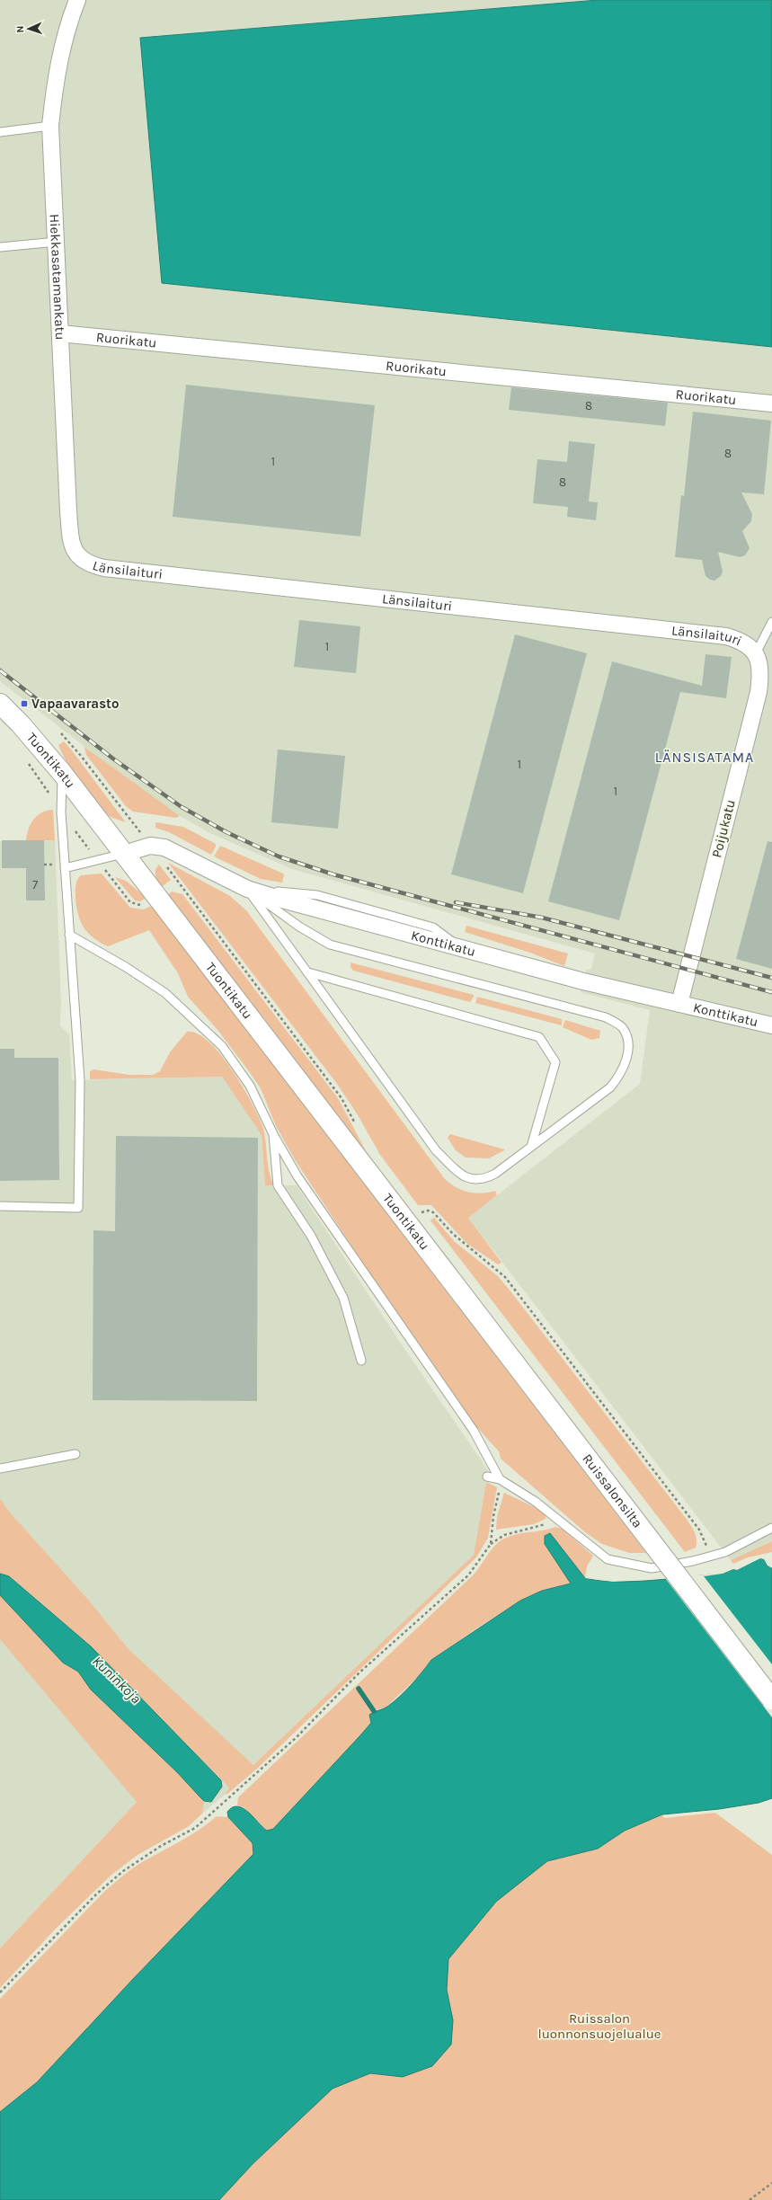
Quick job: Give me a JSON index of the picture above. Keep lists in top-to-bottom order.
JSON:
{
  "streets": {
    "street": [
      "Hiekkasatamankatu",
      "Ruorikatu",
      "Länsilaituri",
      "Tuontikatu",
      "Poijukatu",
      "Konttikatu",
      "Ruissalonsilta"
    ]
  },
  "crossings": [
    ["Hiekkasatamankatu", "Ruorikatu"],
    ["Hiekkasatamankatu", "Länsilaituri"],
    ["Länsilaituri", "Poijukatu"],
    ["Tuontikatu", "Konttikatu"],
    ["Tuontikatu", "Ruissalonsilta"],
    ["Poijukatu", "Konttikatu"]
  ],
  "districts": ["LÄNSISATAMA"],
  "water": ["Kuninkoja"],
  "parks": ["Ruissalon luonnonsuojelualue"],
  "places": {
    "transit": ["Vapaavarasto"]
  },
  "house_numbers": [
    "8",
    "8",
    "1",
    "8",
    "1",
    "1",
    "1",
    "7"
  ],
  "north": "left"
}
